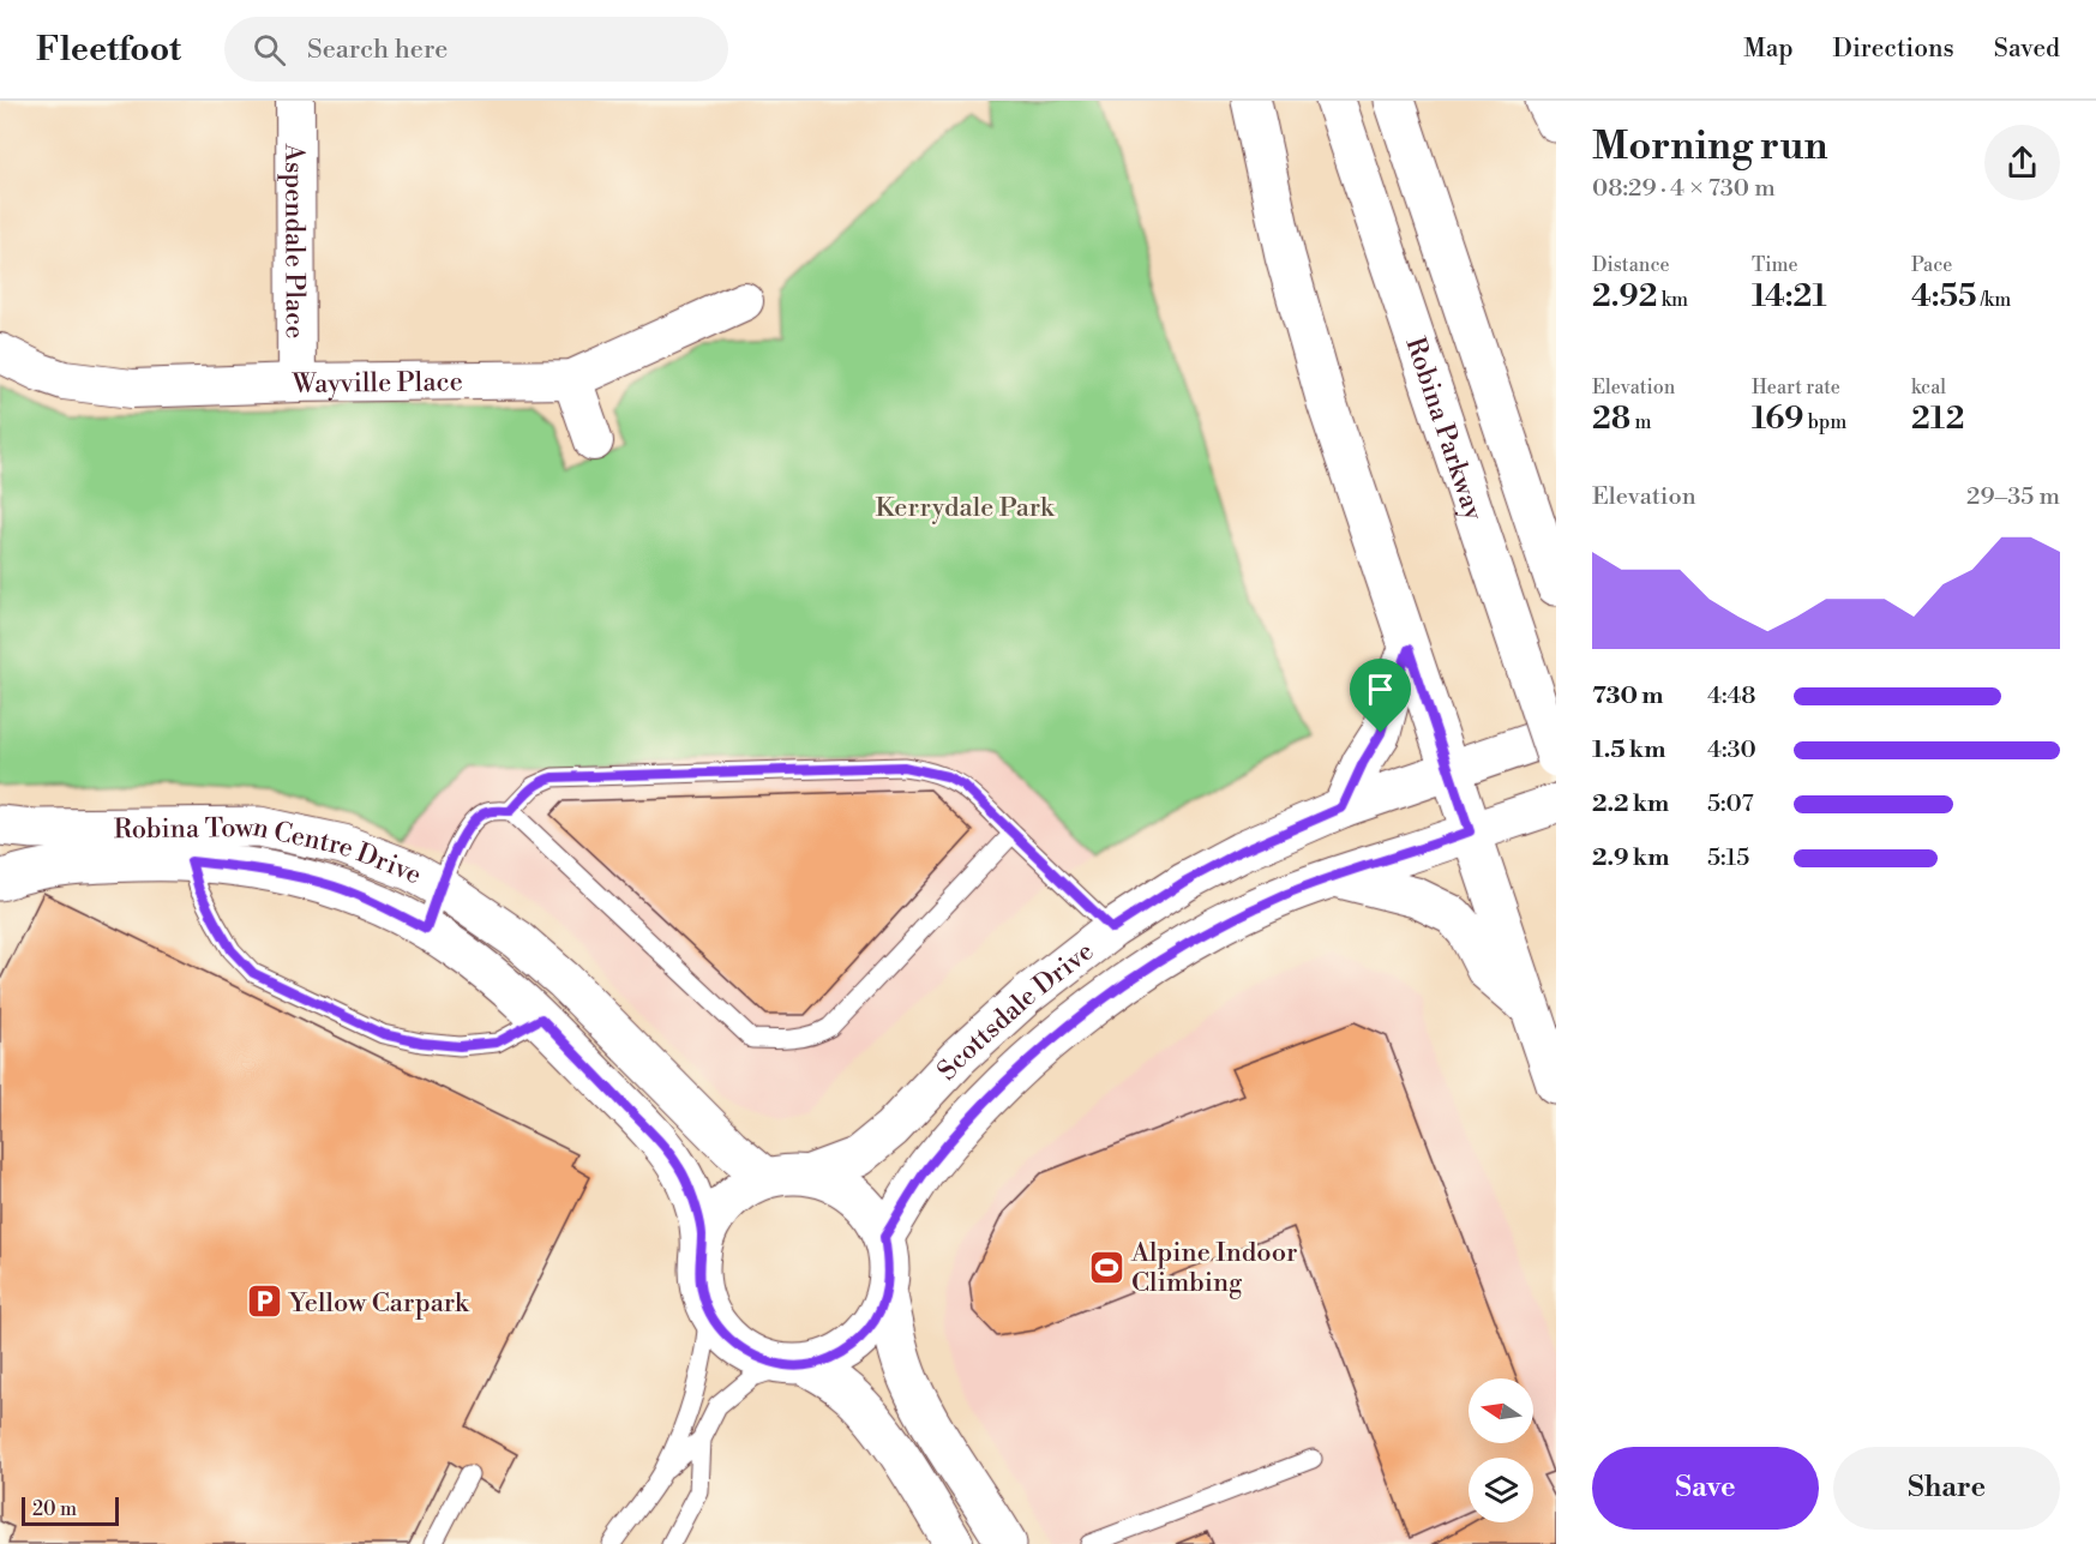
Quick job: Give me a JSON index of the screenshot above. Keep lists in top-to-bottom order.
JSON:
{
  "streets": {
    "main road": ["Robina Parkway", "Robina Town Centre Drive", "Scottsdale Drive"],
    "street": ["Aspendale Place", "Wayville Place"]
  },
  "crossings": [
    ["Aspendale Place", "Wayville Place"],
    ["Robina Town Centre Drive", "Scottsdale Drive"]
  ],
  "parks": ["Kerrydale Park"],
  "places": {
    "sports": ["Alpine Indoor Climbing"],
    "parking": ["Yellow Carpark"]
  },
  "scale_bar": "20 m",
  "north": "left",
  "page": {
    "header": "Fleetfoot",
    "search": "Search here",
    "nav": ["Map", "Directions", "Saved"],
    "heading": ["Morning run", "08:29 · 4 × 730 m"],
    "stats": [
      ["Distance", "2.92 km"],
      ["Time", "14:21"],
      ["Pace", "4:55 /km"],
      ["Elevation", "28 m"],
      ["Heart rate", "169 bpm"],
      ["kcal", "212"]
    ],
    "chart": ["Elevation", "29–35 m"],
    "list": [
      {
        "name": "730 m",
        "note": "4:48"
      },
      {
        "name": "1.5 km",
        "note": "4:30"
      },
      {
        "name": "2.2 km",
        "note": "5:07"
      },
      {
        "name": "2.9 km",
        "note": "5:15"
      }
    ],
    "buttons": ["Save", "Share"],
    "scale": "20 m"
  }
}
